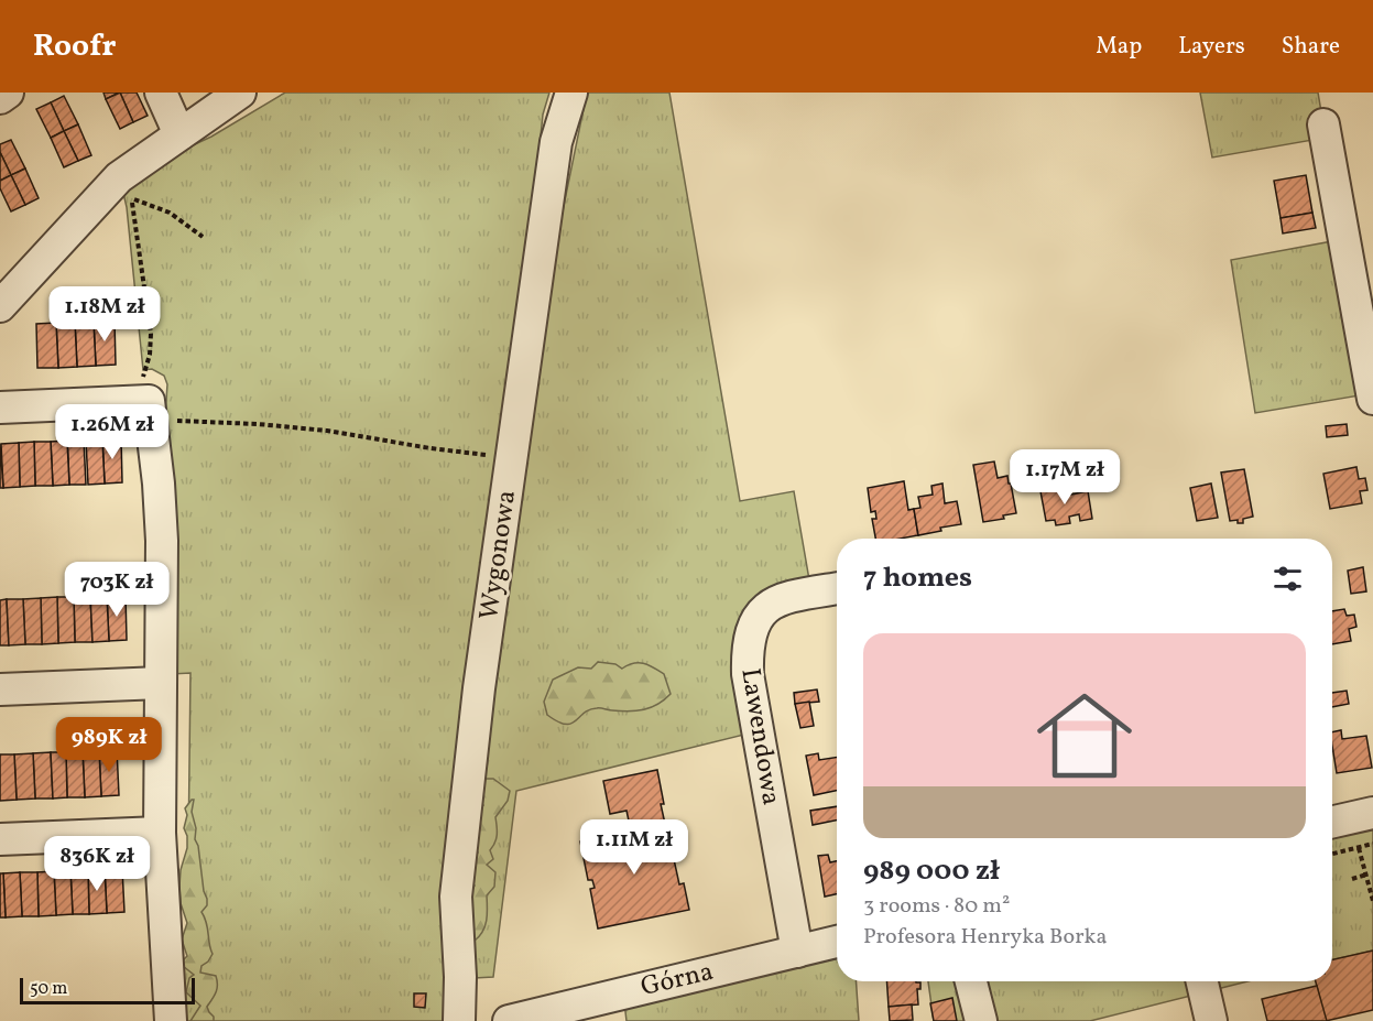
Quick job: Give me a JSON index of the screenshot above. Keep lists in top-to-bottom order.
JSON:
{
  "streets": {
    "street": ["Wygonowa", "Lawendowa", "Górna"]
  },
  "crossings": [
    ["Lawendowa", "Górna"]
  ],
  "scale_bar": "50 m",
  "page": {
    "header": "Roofr",
    "nav": ["Map", "Layers", "Share"],
    "price": [
      "1.18M zł",
      "1.26M zł",
      "1.17M zł",
      "703K zł",
      "989K zł",
      "1.11M zł",
      "836K zł"
    ],
    "heading": "7 homes",
    "list": [
      {
        "name": "989 000 zł",
        "note": "3 rooms · 80 m² · Profesora Henryka Borka"
      }
    ],
    "scale": "50 m"
  }
}
